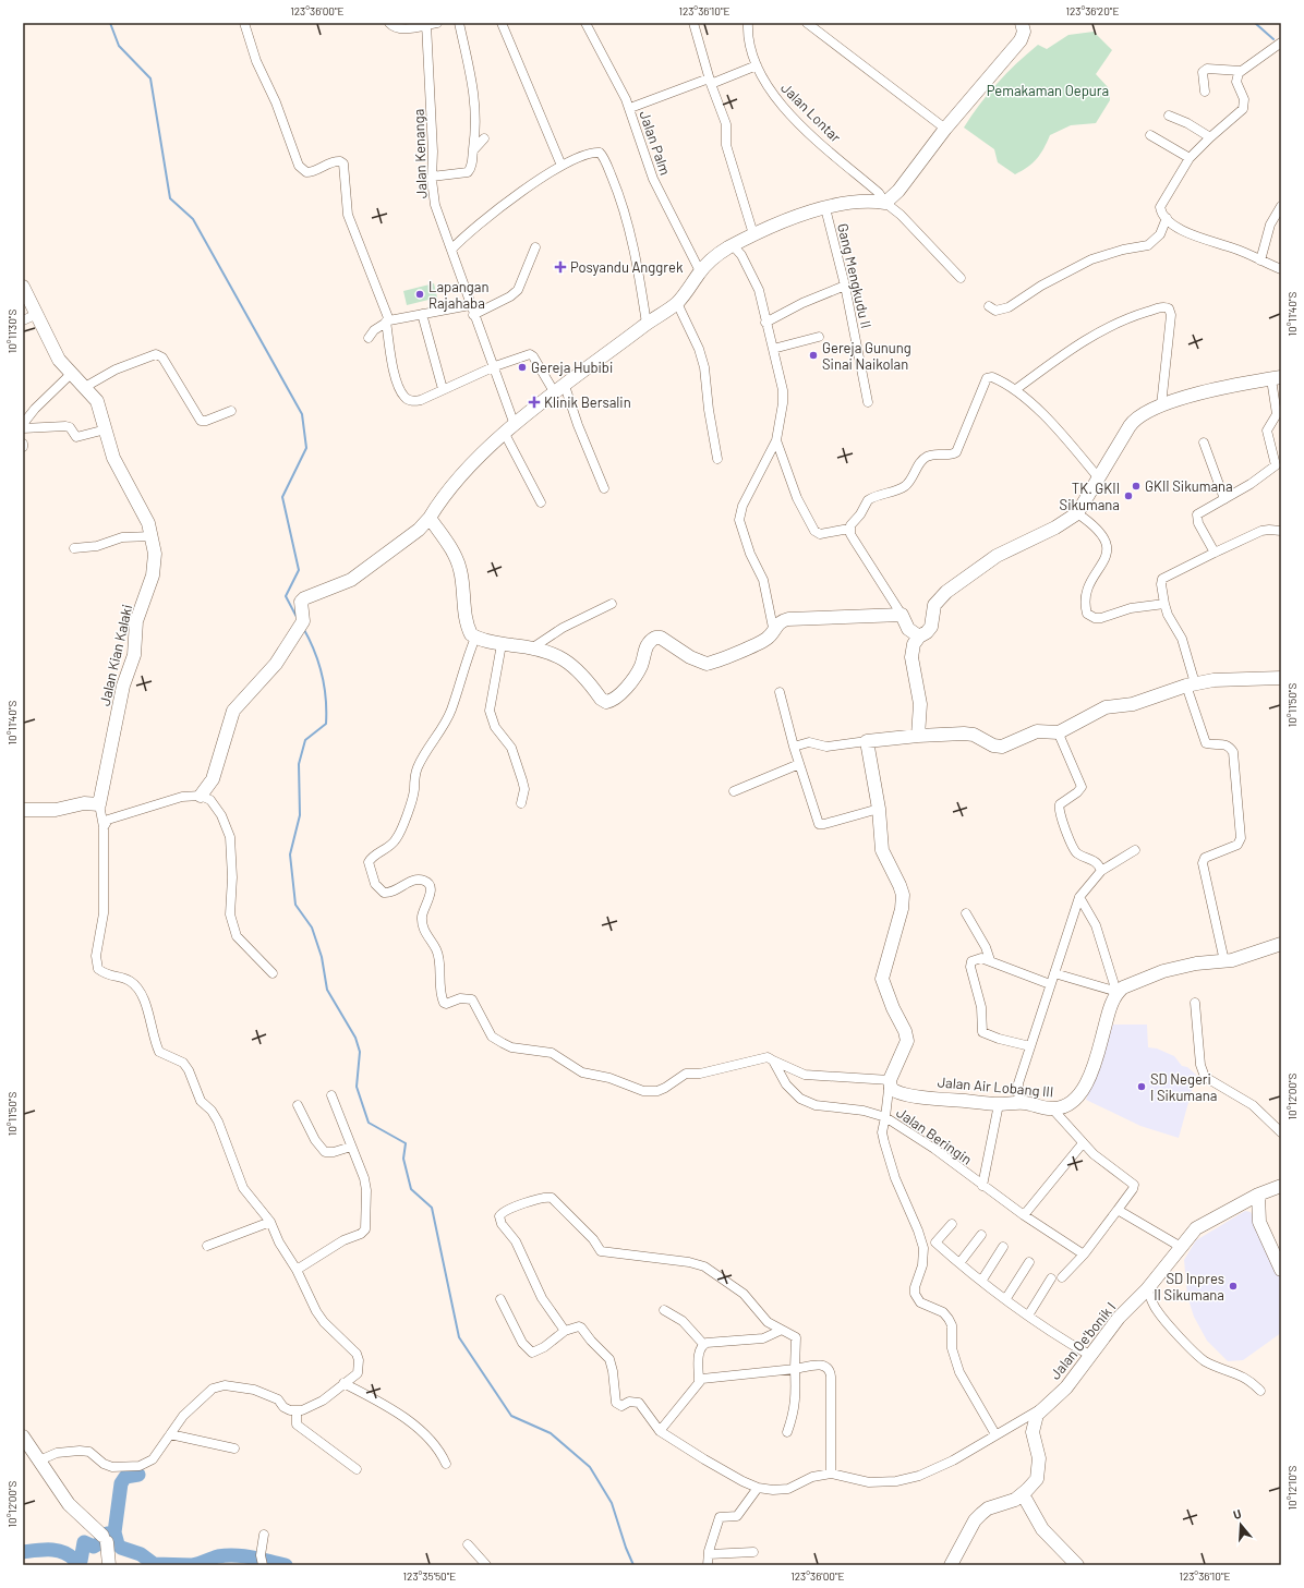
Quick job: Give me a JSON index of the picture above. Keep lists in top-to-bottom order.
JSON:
{
  "streets": {
    "street": [
      "Jalan Lontar",
      "Jalan Palm",
      "Jalan Kenanga",
      "Gang Mengkudu II",
      "Jalan Kian Kalaki",
      "Jalan Air Lobang III",
      "Jalan Beringin",
      "Jalan Oe'bonik I"
    ]
  },
  "parks": ["Pemakaman Oepura"],
  "places": {
    "health": ["Posyandu Anggrek", "Klinik Bersalin"],
    "other": [
      "Lapangan Rajahaba",
      "Gereja Gunung Sinai Naikolan",
      "Gereja Hubibi",
      "GKII Sikumana",
      "TK. GKII Sikumana",
      "SD Negeri I Sikumana",
      "SD Inpres II Sikumana"
    ]
  },
  "north": "top",
  "coordinates": [
    "123°36'00\"E",
    "123°36'10\"E",
    "123°36'20\"E",
    "10°11'40\"S",
    "10°11'30\"S",
    "10°11'50\"S",
    "10°12'00\"S",
    "10°12'10\"S",
    "123°35'50\"E"
  ]
}
